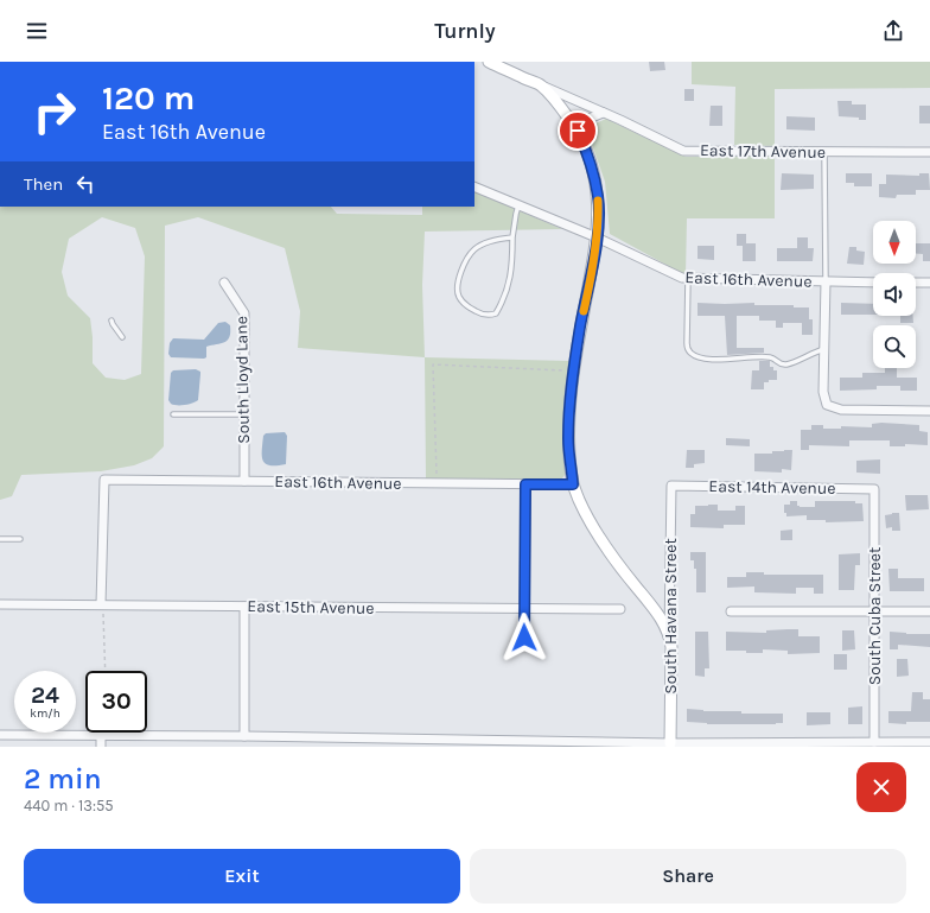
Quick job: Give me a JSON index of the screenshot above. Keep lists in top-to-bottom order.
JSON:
{
  "streets": {
    "street": [
      "East 17th Avenue",
      "East 16th Avenue",
      "South Lloyd Lane",
      "East 14th Avenue",
      "East 15th Avenue",
      "South Havana Street",
      "South Cuba Street"
    ]
  },
  "crossings": [
    ["East 16th Avenue", "South Lloyd Lane"],
    ["East 16th Avenue", "East 15th Avenue"],
    ["East 14th Avenue", "South Havana Street"],
    ["East 14th Avenue", "South Cuba Street"]
  ],
  "north": "bottom",
  "page": {
    "header": "Turnly",
    "turn": ["120 m", "East 16th Avenue"],
    "then": "Then",
    "speed": "24 km/h",
    "limit": "30",
    "heading": ["2 min", "440 m · 13:55"],
    "buttons": ["Exit", "Share"]
  }
}
